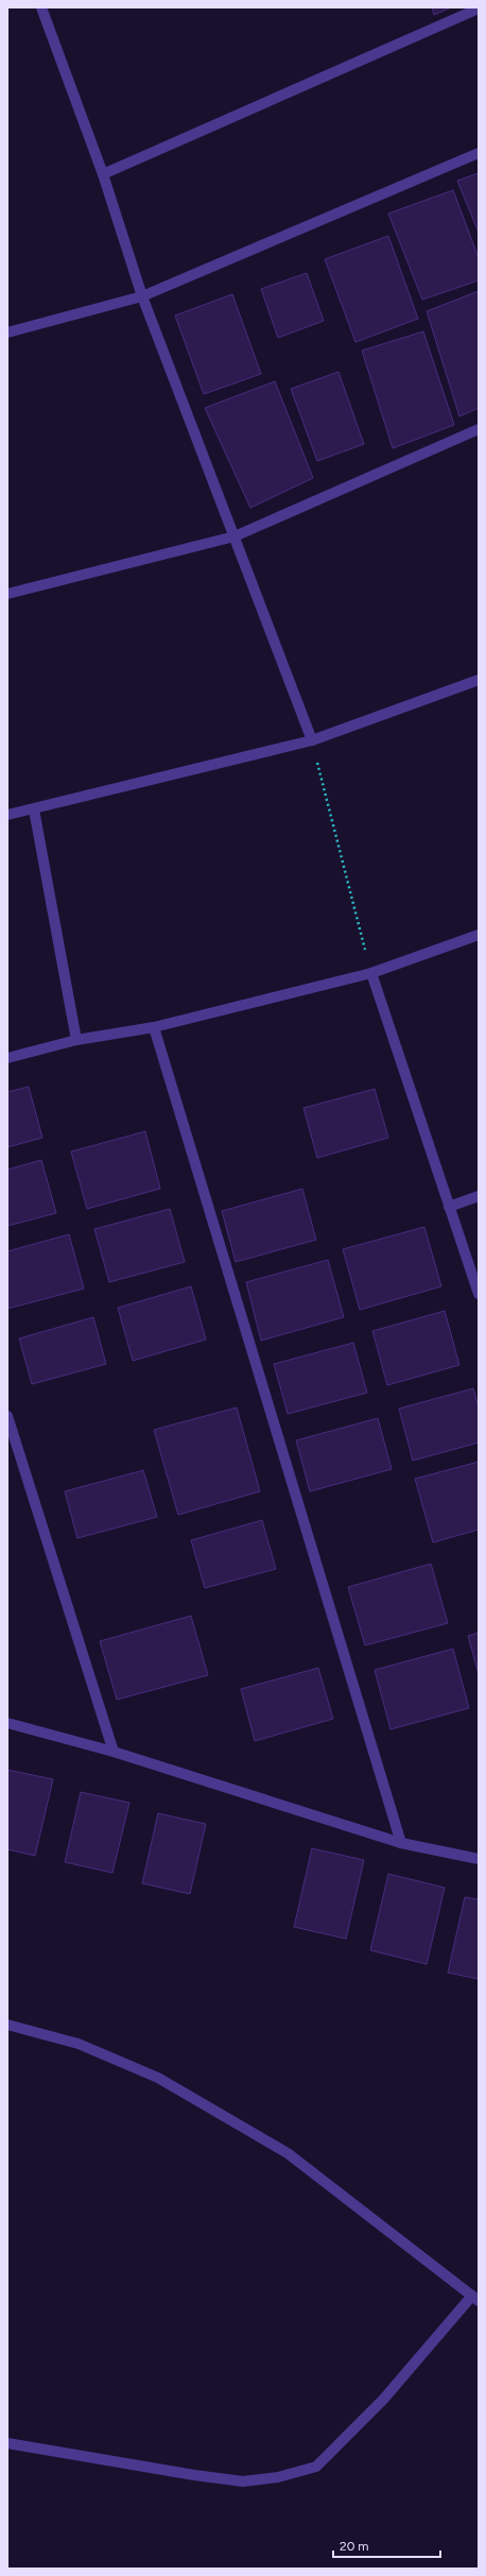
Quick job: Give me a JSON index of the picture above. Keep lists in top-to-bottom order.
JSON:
{
  "scale_bar": "20 m"
}
